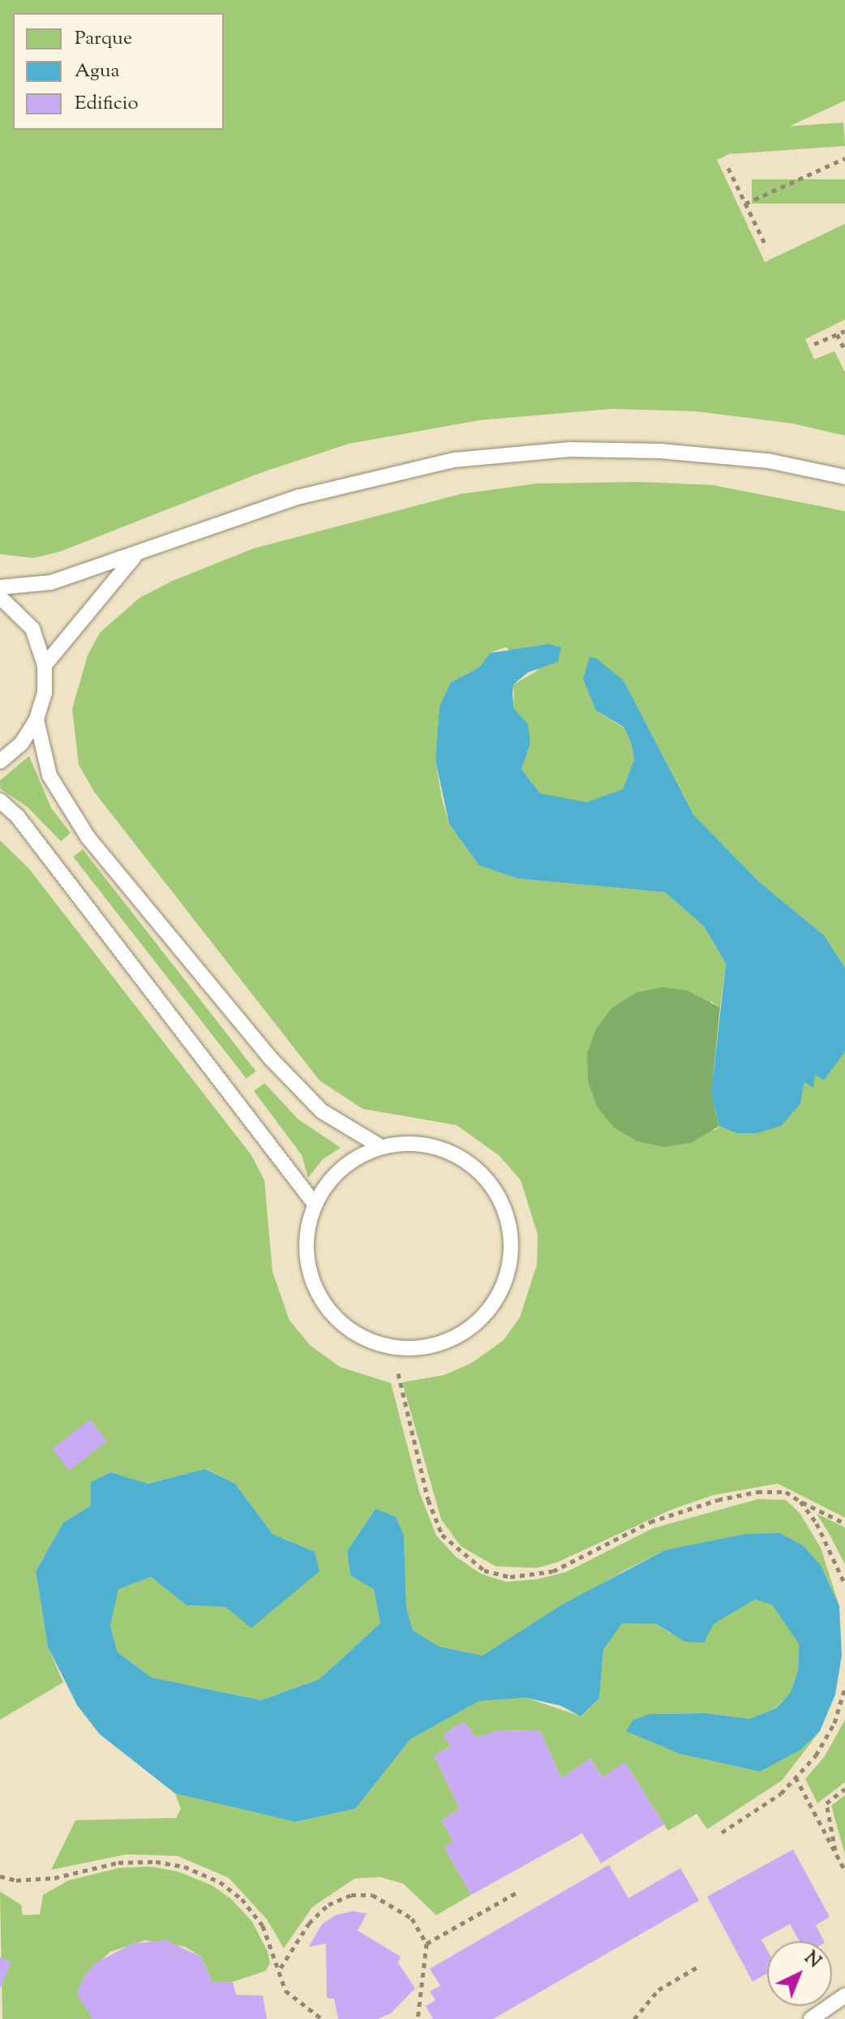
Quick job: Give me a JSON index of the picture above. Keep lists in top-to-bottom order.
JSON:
{
  "legend": ["Parque", "Agua", "Edificio"],
  "north": "top right"
}
